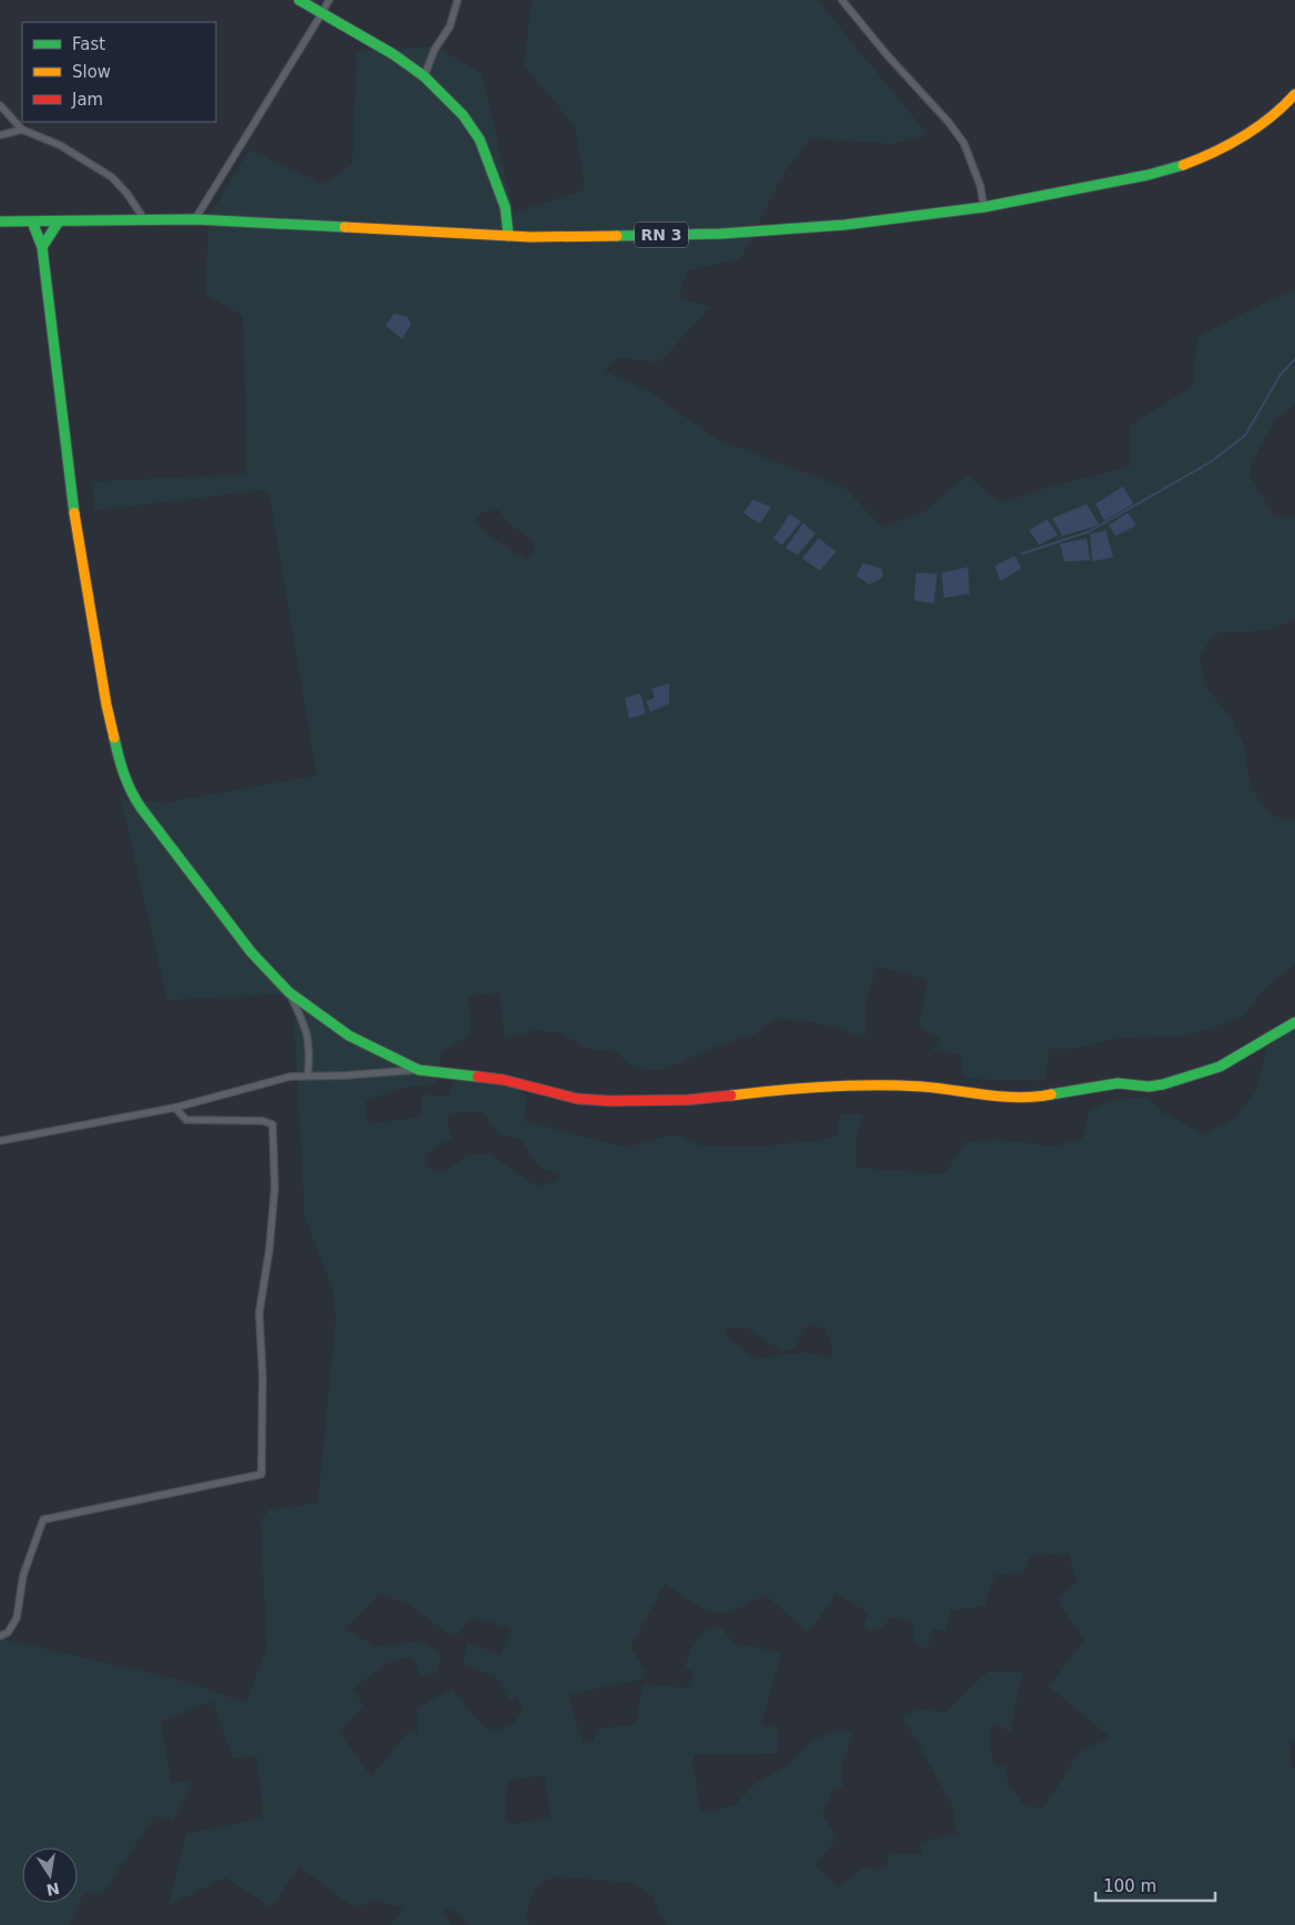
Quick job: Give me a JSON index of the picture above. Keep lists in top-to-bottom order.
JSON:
{
  "streets": {
    "street": ["RN 3"]
  },
  "legend": ["Fast", "Slow", "Jam"],
  "scale_bar": "100 m",
  "north": "bottom"
}
